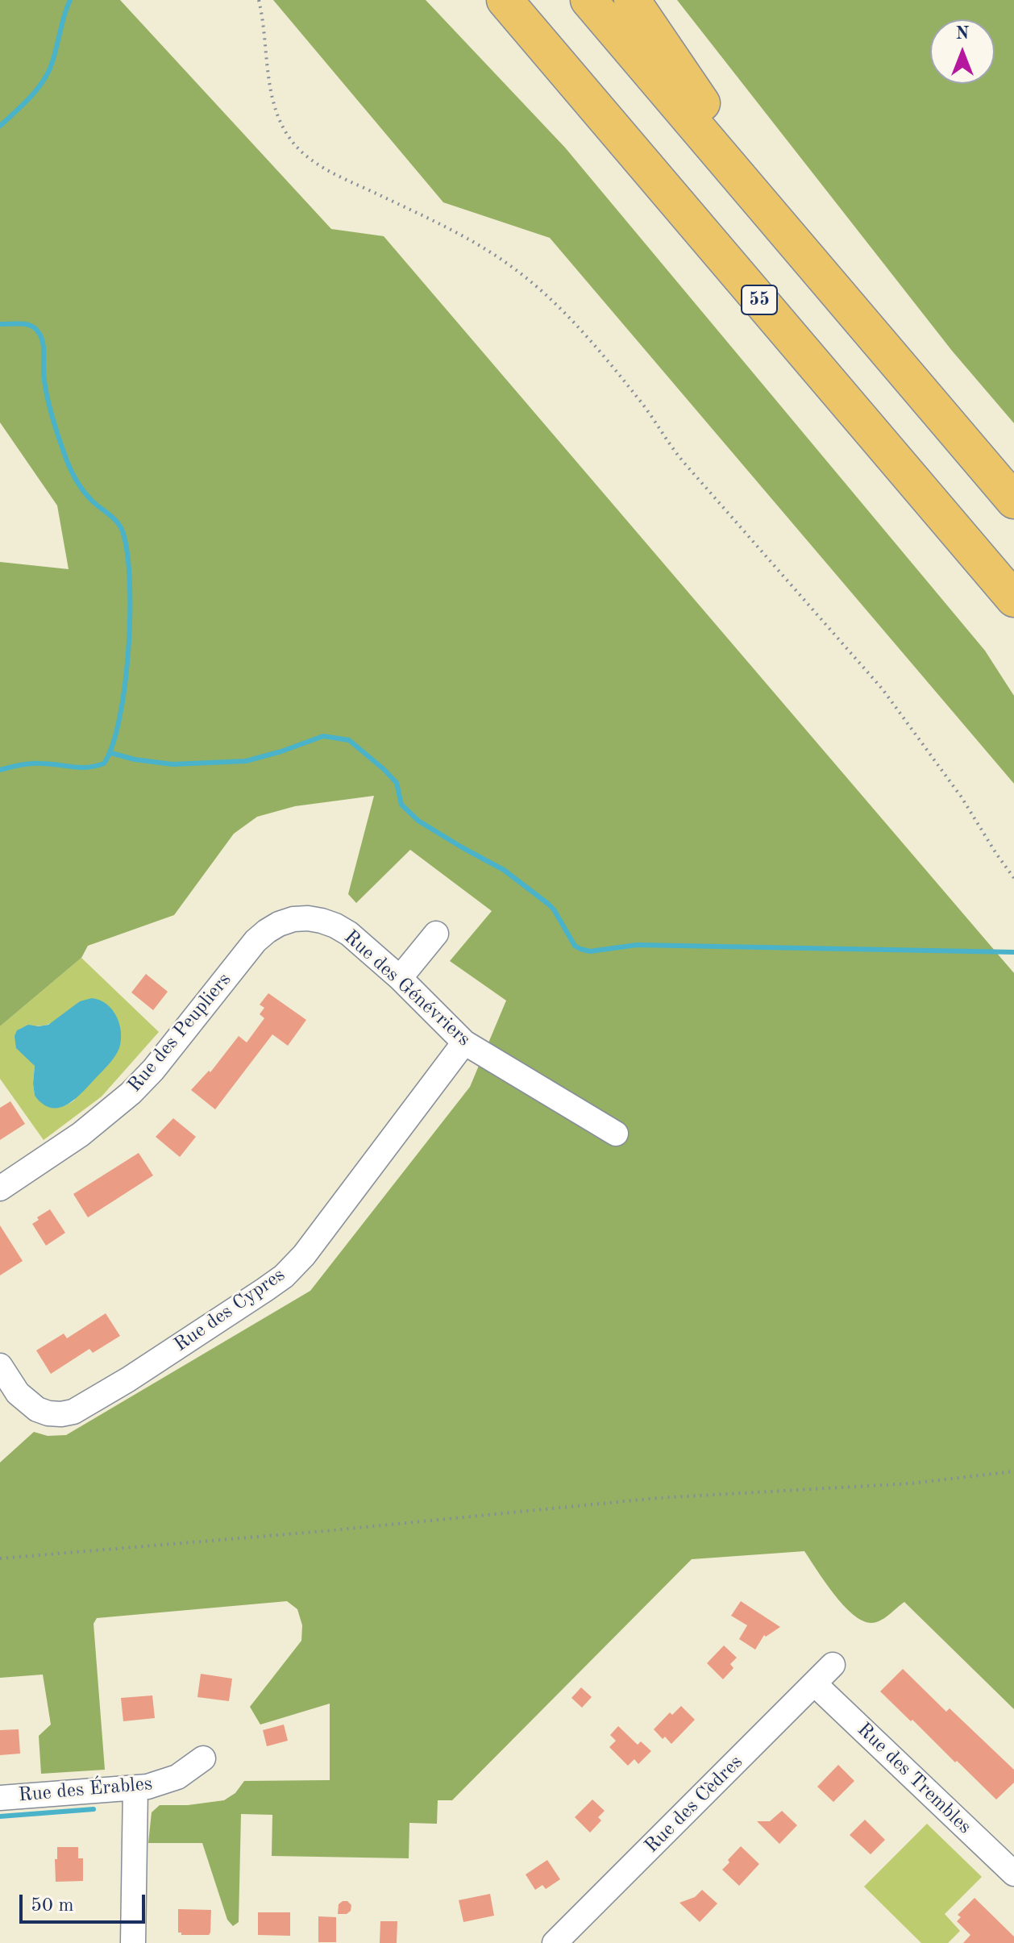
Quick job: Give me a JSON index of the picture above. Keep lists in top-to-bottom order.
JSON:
{
  "streets": {
    "highway": ["55"],
    "street": [
      "Rue des Génévriers",
      "Rue des Peupliers",
      "Rue des Cypres",
      "Rue des Trembles",
      "Rue des Érables",
      "Rue des Cèdres"
    ]
  },
  "crossings": [
    ["Rue des Génévriers", "Rue des Peupliers"],
    ["Rue des Génévriers", "Rue des Cypres"],
    ["Rue des Trembles", "Rue des Cèdres"]
  ],
  "scale_bar": "50 m",
  "north": "top"
}
